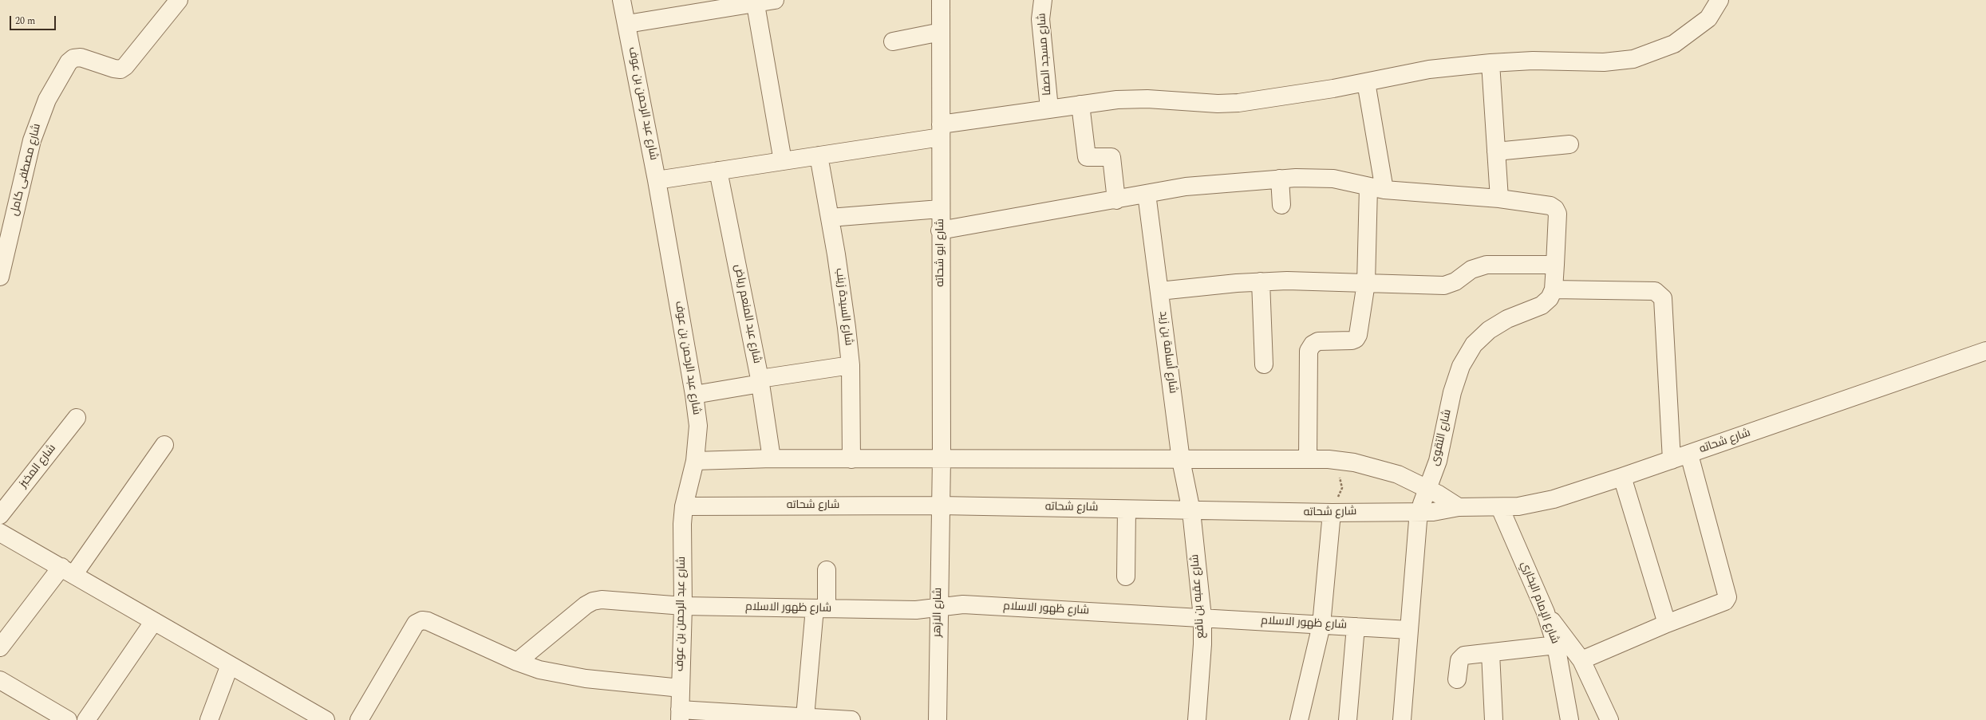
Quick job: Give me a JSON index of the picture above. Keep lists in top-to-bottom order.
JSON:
{
  "streets": {
    "street": [
      "شارع مسجد الصفا",
      "شارع عبد الرحمن بن عوف",
      "شارع مصطفى كامل",
      "شارع ابو شحاته",
      "شارع السيدة زينب",
      "شارع عبد المنعم رياض",
      "شارع أسامة بن زيد",
      "شارع التقوى",
      "شارع شحاته",
      "شارع المخبز",
      "شارع عقبه بن نافع",
      "شارع الإمام البخاري",
      "شارع ظهور الاسلام",
      "شارع الازهر"
    ]
  },
  "crossings": [
    ["شارع عبد الرحمن بن عوف", "شارع شحاته"],
    ["شارع عبد الرحمن بن عوف", "شارع ظهور الاسلام"],
    ["شارع ابو شحاته", "شارع شحاته"],
    ["شارع ابو شحاته", "شارع الازهر"],
    ["شارع أسامة بن زيد", "شارع شحاته"],
    ["شارع أسامة بن زيد", "شارع عقبه بن نافع"],
    ["شارع التقوى", "شارع شحاته"],
    ["شارع التقوى", "شارع ظهور الاسلام"],
    ["شارع شحاته", "شارع عقبه بن نافع"],
    ["شارع شحاته", "شارع الإمام البخاري"],
    ["شارع شحاته", "شارع الازهر"],
    ["شارع عقبه بن نافع", "شارع ظهور الاسلام"],
    ["شارع ظهور الاسلام", "شارع الازهر"]
  ],
  "scale_bar": "20 m"
}
